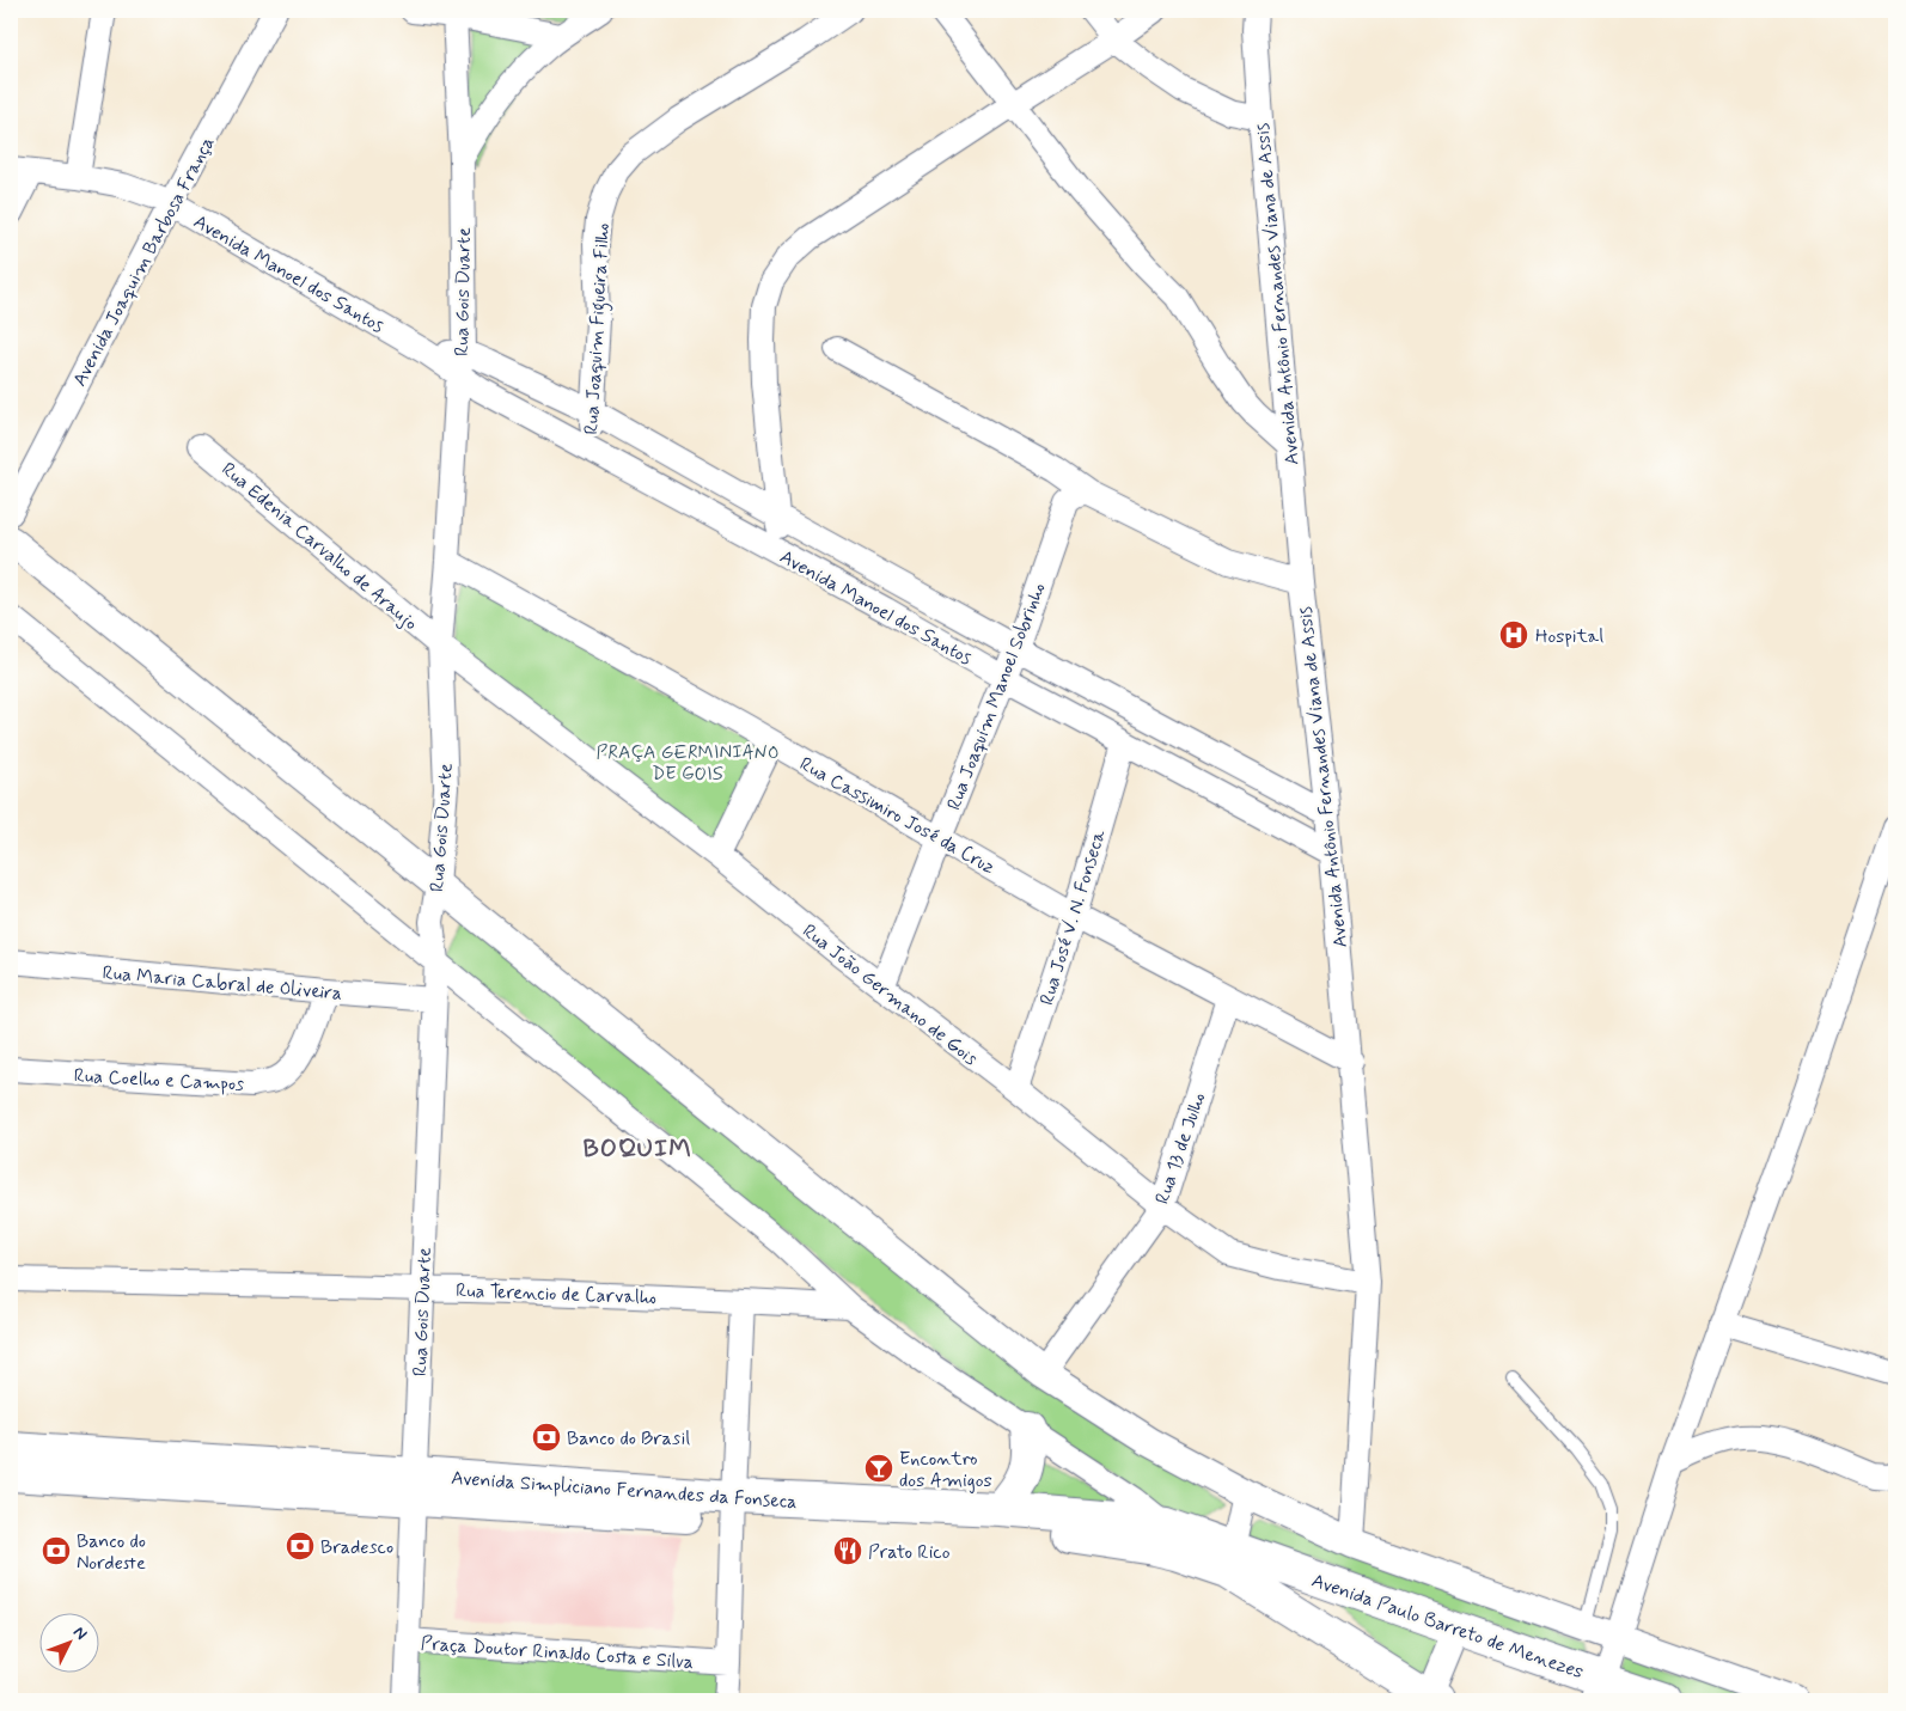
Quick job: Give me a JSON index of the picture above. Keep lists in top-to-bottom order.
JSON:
{
  "streets": {
    "main road": ["Avenida Simpliciano Fernandes da Fonseca", "Avenida Paulo Barreto de Menezes"],
    "street": [
      "Avenida Joaquim Barbosa França",
      "Avenida Manoel dos Santos",
      "Rua Gois Duarte",
      "Avenida Antônio Fernandes Viana de Assis",
      "Rua Joaquim Figueira Filho",
      "Rua Edenia Carvalho de Araujo",
      "Rua Joaquim Manoel Sobrinho",
      "Rua Cassimiro José da Cruz",
      "Rua José V. N. Fonseca",
      "Rua Maria Cabral de Oliveira",
      "Rua João Germano de Gois",
      "Rua Coelho e Campos",
      "Rua 13 de Julho",
      "Rua Terencio de Carvalho",
      "Praça Doutor Rinaldo Costa e Silva"
    ]
  },
  "crossings": [
    ["Avenida Joaquim Barbosa França", "Avenida Manoel dos Santos"],
    ["Avenida Manoel dos Santos", "Rua Gois Duarte"],
    ["Avenida Manoel dos Santos", "Avenida Antônio Fernandes Viana de Assis"],
    ["Avenida Manoel dos Santos", "Rua Joaquim Figueira Filho"],
    ["Avenida Manoel dos Santos", "Rua Joaquim Manoel Sobrinho"],
    ["Avenida Manoel dos Santos", "Rua José V. N. Fonseca"],
    ["Rua Gois Duarte", "Rua Edenia Carvalho de Araujo"],
    ["Rua Gois Duarte", "Rua Cassimiro José da Cruz"],
    ["Rua Gois Duarte", "Rua Maria Cabral de Oliveira"],
    ["Rua Gois Duarte", "Rua João Germano de Gois"],
    ["Rua Gois Duarte", "Rua Terencio de Carvalho"],
    ["Rua Gois Duarte", "Avenida Simpliciano Fernandes da Fonseca"],
    ["Rua Gois Duarte", "Praça Doutor Rinaldo Costa e Silva"],
    ["Avenida Antônio Fernandes Viana de Assis", "Rua Cassimiro José da Cruz"],
    ["Avenida Antônio Fernandes Viana de Assis", "Rua João Germano de Gois"],
    ["Rua Edenia Carvalho de Araujo", "Rua João Germano de Gois"],
    ["Rua Joaquim Manoel Sobrinho", "Rua Cassimiro José da Cruz"],
    ["Rua Joaquim Manoel Sobrinho", "Rua João Germano de Gois"],
    ["Rua Cassimiro José da Cruz", "Rua José V. N. Fonseca"],
    ["Rua Cassimiro José da Cruz", "Rua 13 de Julho"],
    ["Rua José V. N. Fonseca", "Rua João Germano de Gois"],
    ["Rua Maria Cabral de Oliveira", "Rua Coelho e Campos"],
    ["Rua João Germano de Gois", "Rua 13 de Julho"],
    ["Avenida Simpliciano Fernandes da Fonseca", "Avenida Paulo Barreto de Menezes"]
  ],
  "districts": ["BOQUIM"],
  "parks": ["PRAÇA GERMINIANO DE GOIS"],
  "places": {
    "hospital": ["Hospital"],
    "bank": ["Banco do Brasil", "Bradesco", "Banco do Nordeste"],
    "bar": ["Encontro dos Amigos"],
    "restaurant": ["Prato Rico"]
  },
  "north": "top right"
}
